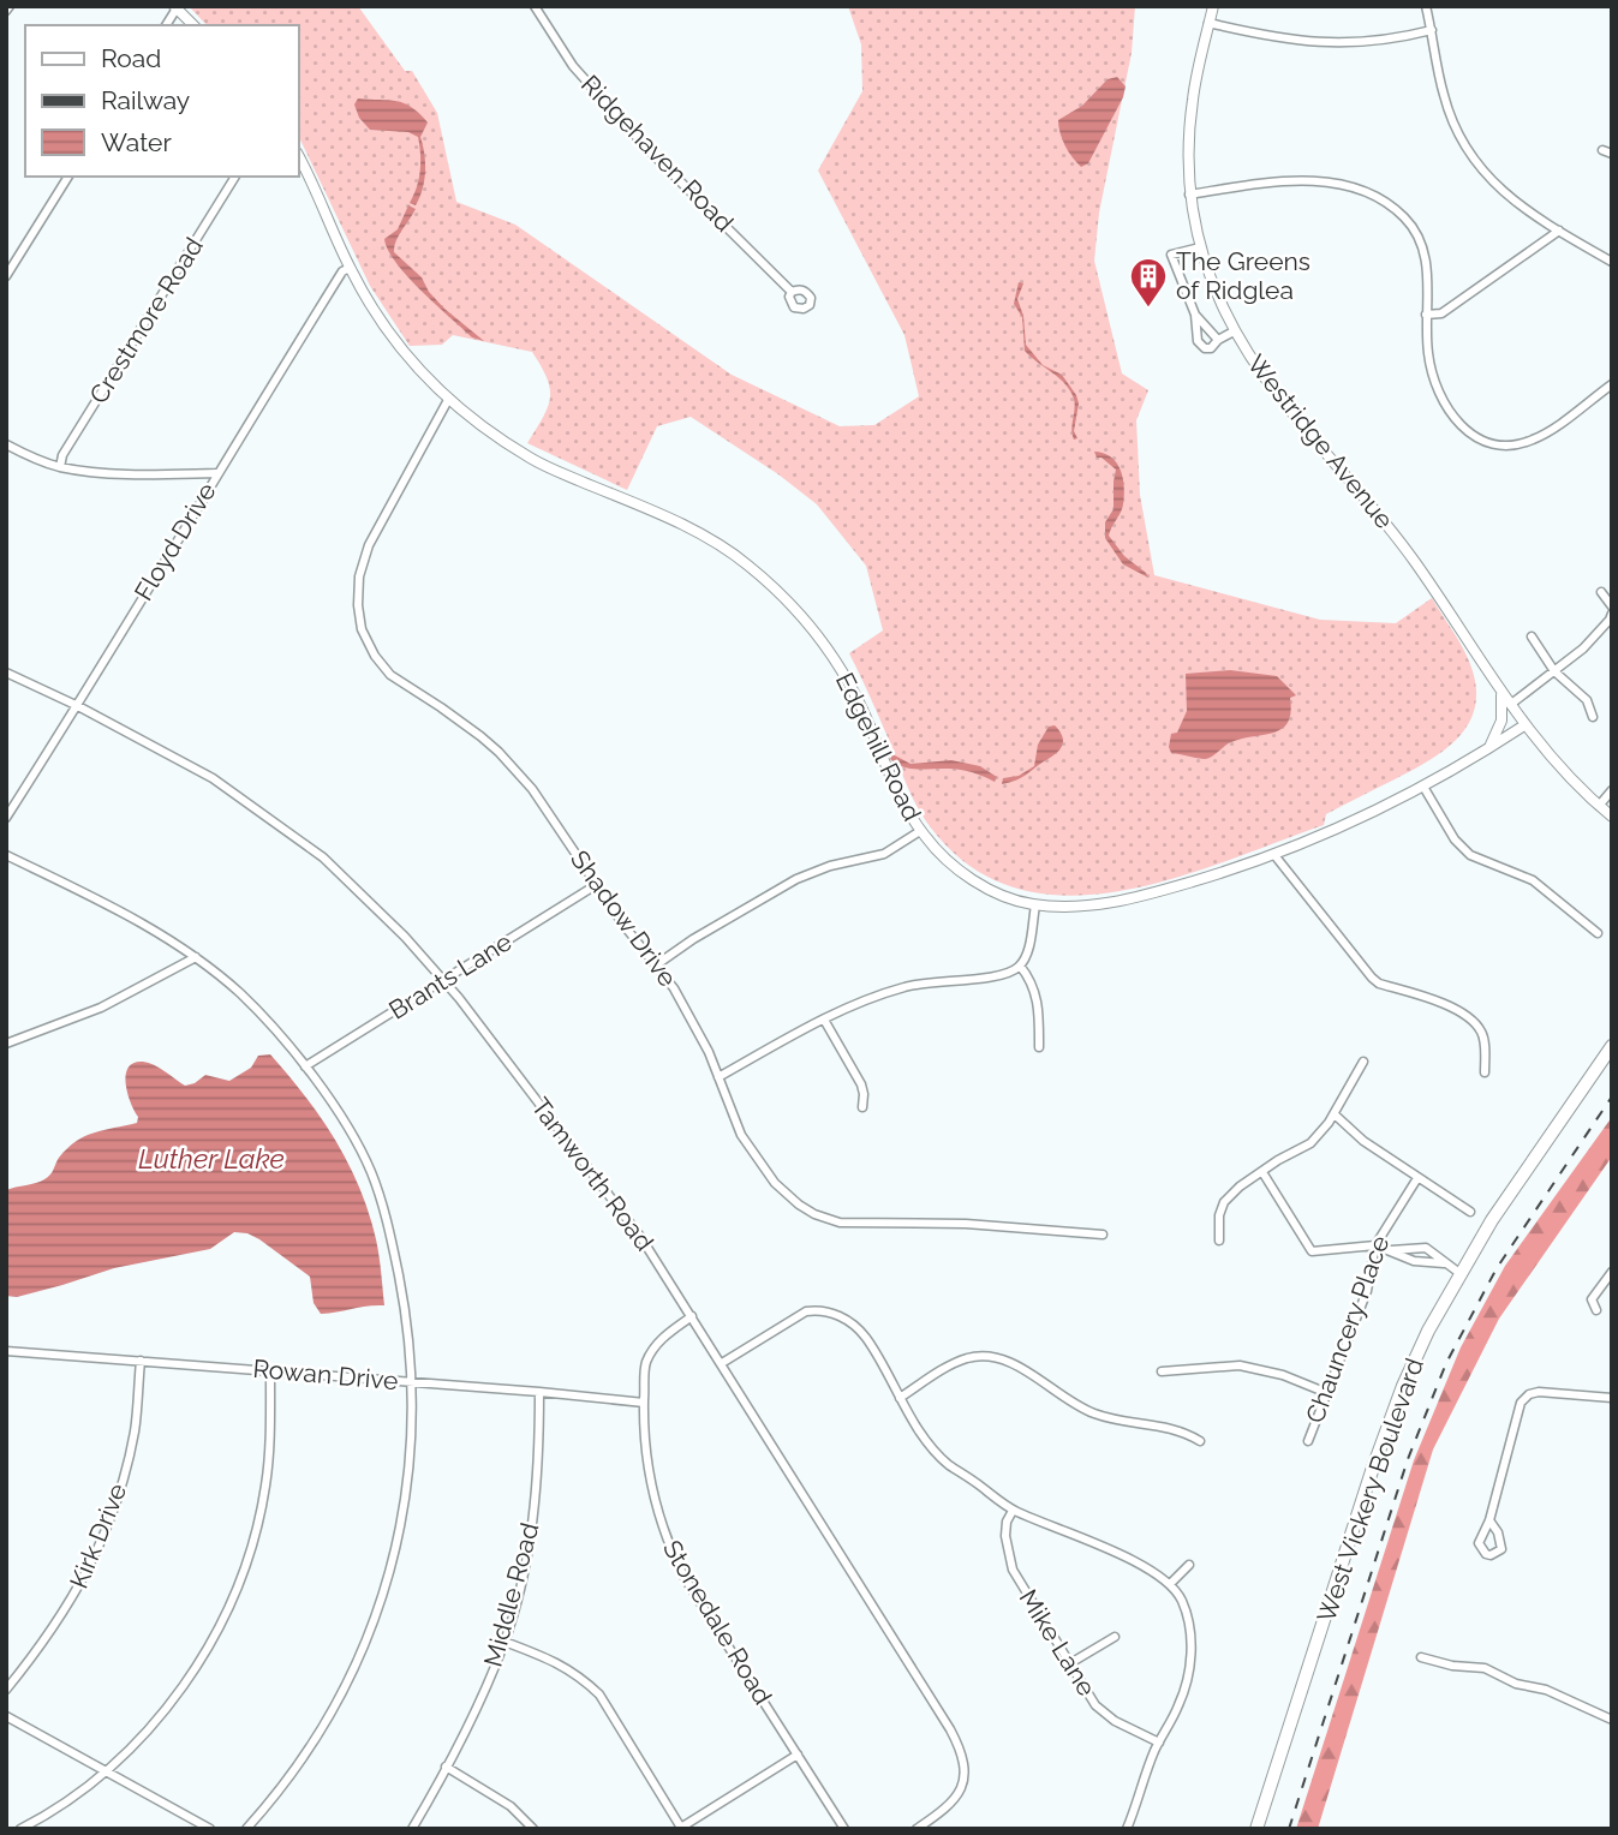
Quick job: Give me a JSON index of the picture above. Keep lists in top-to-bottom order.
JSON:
{
  "streets": {
    "main road": ["West Vickery Boulevard"],
    "street": [
      "Ridgehaven Road",
      "Crestmore Road",
      "Westridge Avenue",
      "Floyd Drive",
      "Edgehill Road",
      "Shadow Drive",
      "Brants Lane",
      "Tamworth Road",
      "Chauncery Place",
      "Rowan Drive",
      "Kirk Drive",
      "Middle Road",
      "Stonedale Road",
      "Mike Lane"
    ]
  },
  "crossings": [
    ["Westridge Avenue", "Edgehill Road"],
    ["Floyd Drive", "Edgehill Road"],
    ["Floyd Drive", "Tamworth Road"],
    ["Edgehill Road", "Shadow Drive"],
    ["Shadow Drive", "Brants Lane"],
    ["Brants Lane", "Tamworth Road"],
    ["Tamworth Road", "Stonedale Road"],
    ["Rowan Drive", "Kirk Drive"],
    ["Rowan Drive", "Middle Road"],
    ["Rowan Drive", "Stonedale Road"]
  ],
  "water": ["Luther Lake"],
  "places": {
    "building": ["The Greens of Ridglea"]
  },
  "legend": ["Road", "Railway", "Water"]
}
